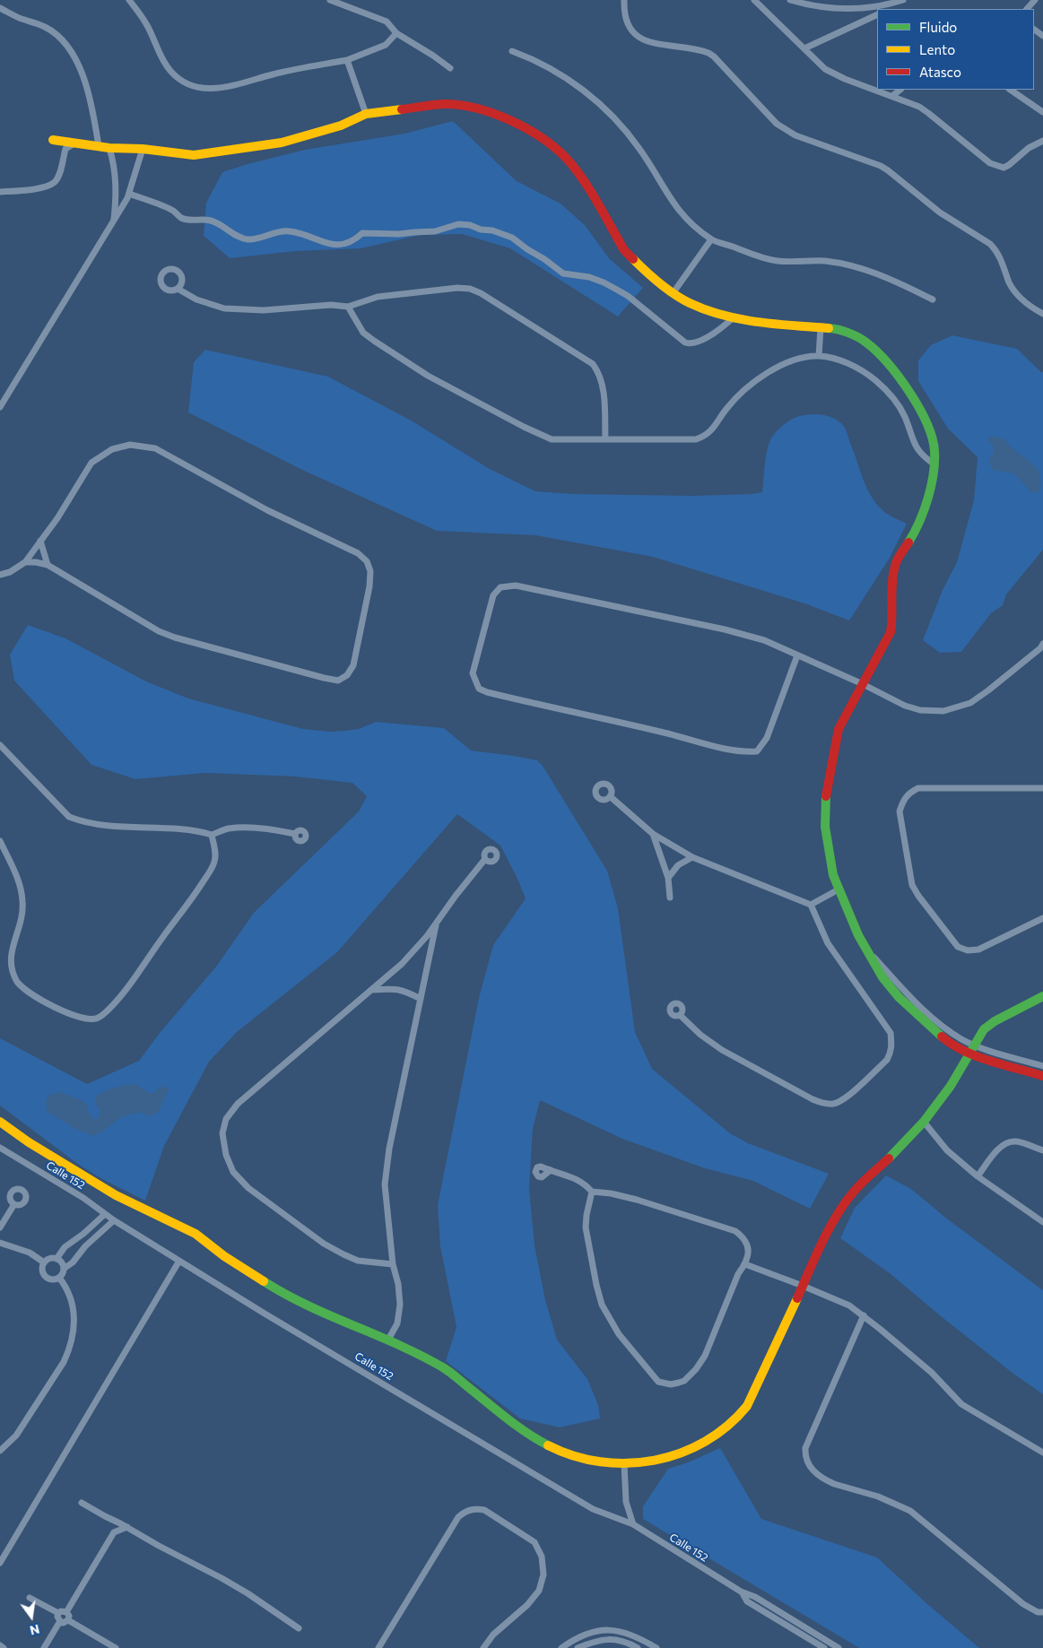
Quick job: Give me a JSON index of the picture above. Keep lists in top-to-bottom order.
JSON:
{
  "streets": {
    "street": ["Calle 152"]
  },
  "legend": ["Fluido", "Lento", "Atasco"],
  "north": "bottom"
}
